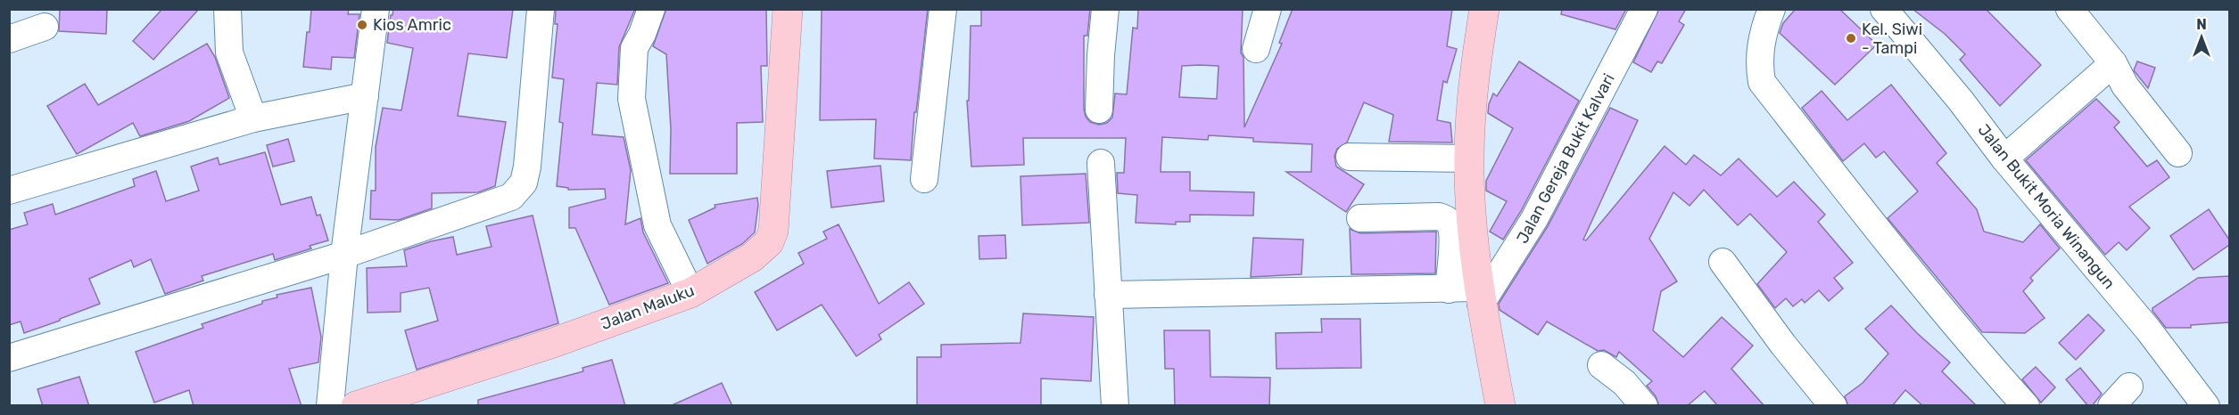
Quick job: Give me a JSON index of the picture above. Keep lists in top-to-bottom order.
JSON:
{
  "streets": {
    "main road": ["Jalan Maluku"],
    "street": ["Jalan Gereja Bukit Kalvari", "Jalan Bukit Moria Winangun"]
  },
  "places": ["Kios Amric", "Kel. Siwi - Tampi"],
  "north": "top"
}
